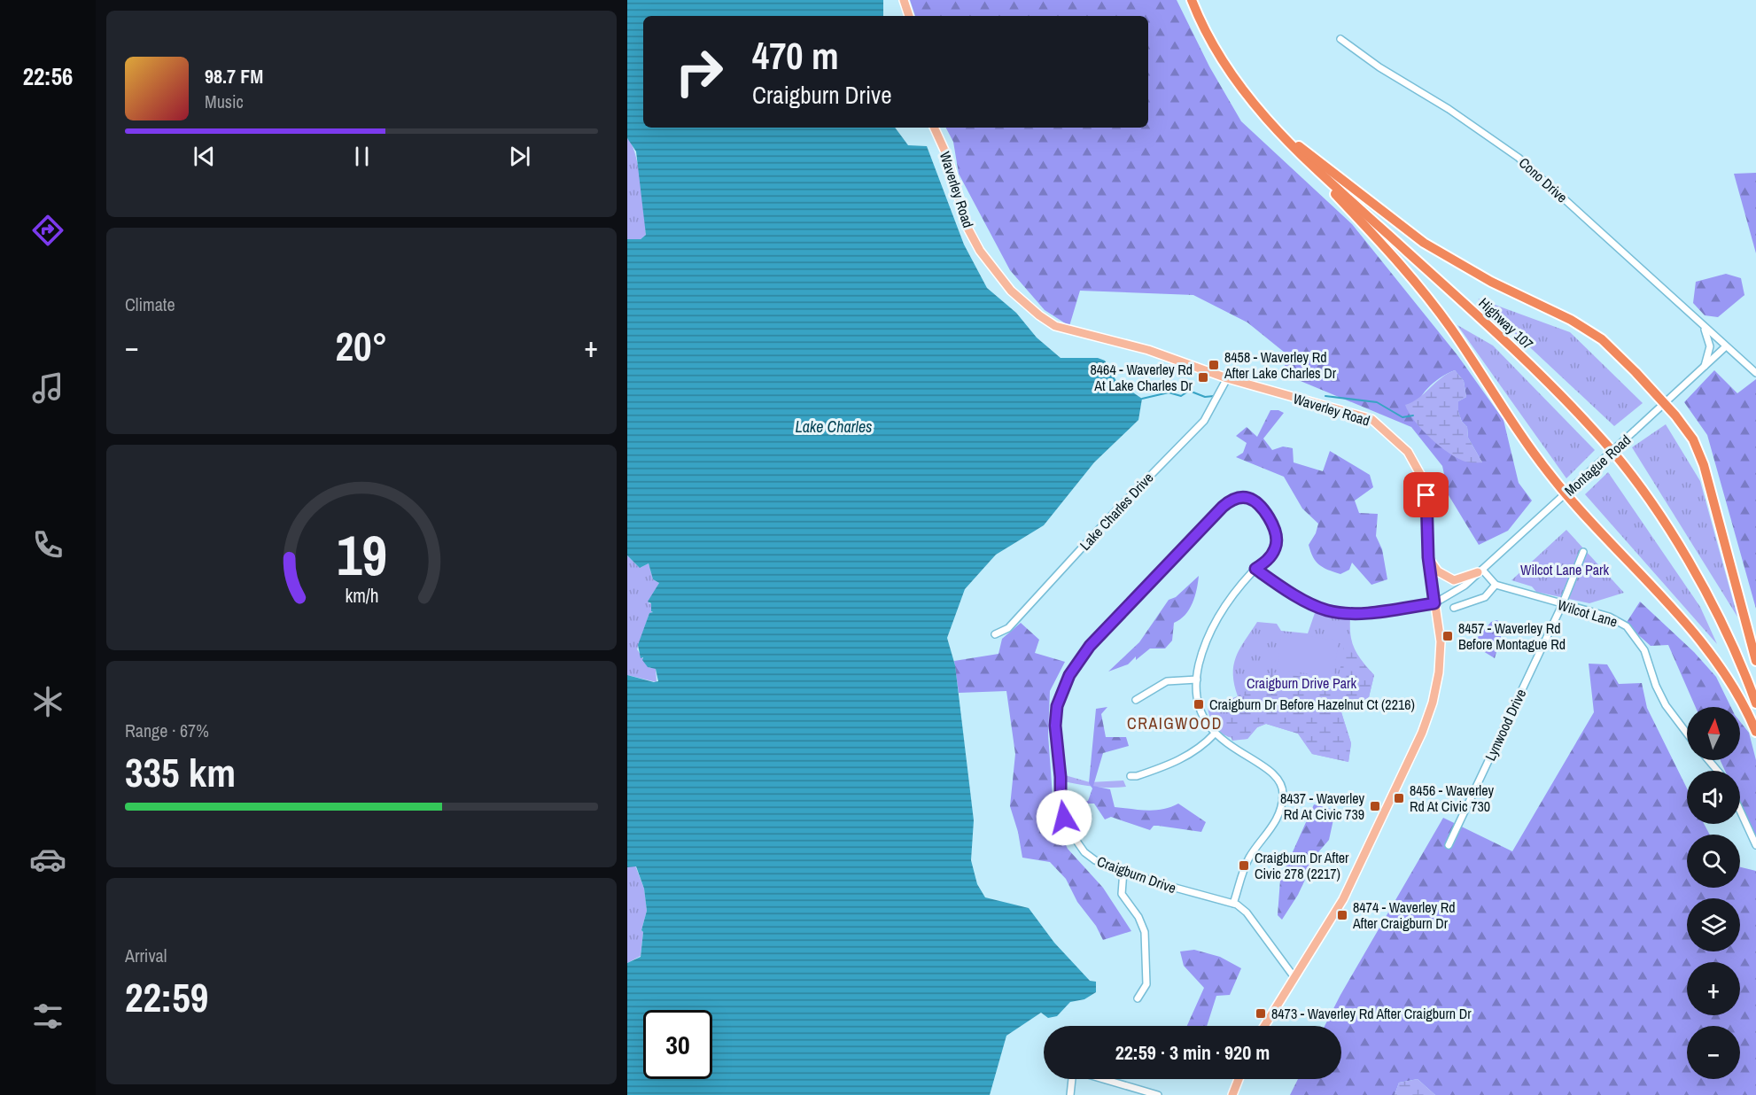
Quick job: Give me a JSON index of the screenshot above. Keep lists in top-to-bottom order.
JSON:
{
  "streets": {
    "highway": ["Highway 107"],
    "main road": ["Waverley Road"],
    "street": [
      "Cono Drive",
      "Montague Road",
      "Lake Charles Drive",
      "Wilcot Lane",
      "Lynwood Drive",
      "Craigburn Drive"
    ]
  },
  "crossings": [
    ["Cono Drive", "Montague Road"],
    ["Waverley Road", "Montague Road"],
    ["Waverley Road", "Lake Charles Drive"],
    ["Waverley Road", "Craigburn Drive"],
    ["Montague Road", "Wilcot Lane"],
    ["Wilcot Lane", "Lynwood Drive"]
  ],
  "districts": ["CRAIGWOOD"],
  "water": ["Lake Charles"],
  "parks": ["Wilcot Lane Park", "Craigburn Drive Park"],
  "places": {
    "transit": [
      "8458 - Waverley Rd After Lake Charles Dr",
      "8464 - Waverley Rd At Lake Charles Dr",
      "8457 - Waverley Rd Before Montague Rd",
      "Craigburn Dr Before Hazelnut Ct (2216)",
      "8456 - Waverley Rd At Civic 730",
      "8437 - Waverley Rd At Civic 739",
      "Craigburn Dr After Civic 278 (2217)",
      "8474 - Waverley Rd After Craigburn Dr",
      "8473 - Waverley Rd After Craigburn Dr"
    ]
  },
  "north": "top",
  "page": {
    "tabs": "22:56",
    "turn": ["470 m", "Craigburn Drive"],
    "song": ["98.7 FM", "Music"],
    "tile": [
      "Climate",
      ["Range · 67%", "335 km"],
      ["Arrival", "22:59"]
    ],
    "heat": ["−", "20°", "+"],
    "map_buttons": ["+", "−"],
    "limit": "30",
    "trip": "22:59 · 3 min · 920 m",
    "gauge": ["19", "km/h"]
  }
}
